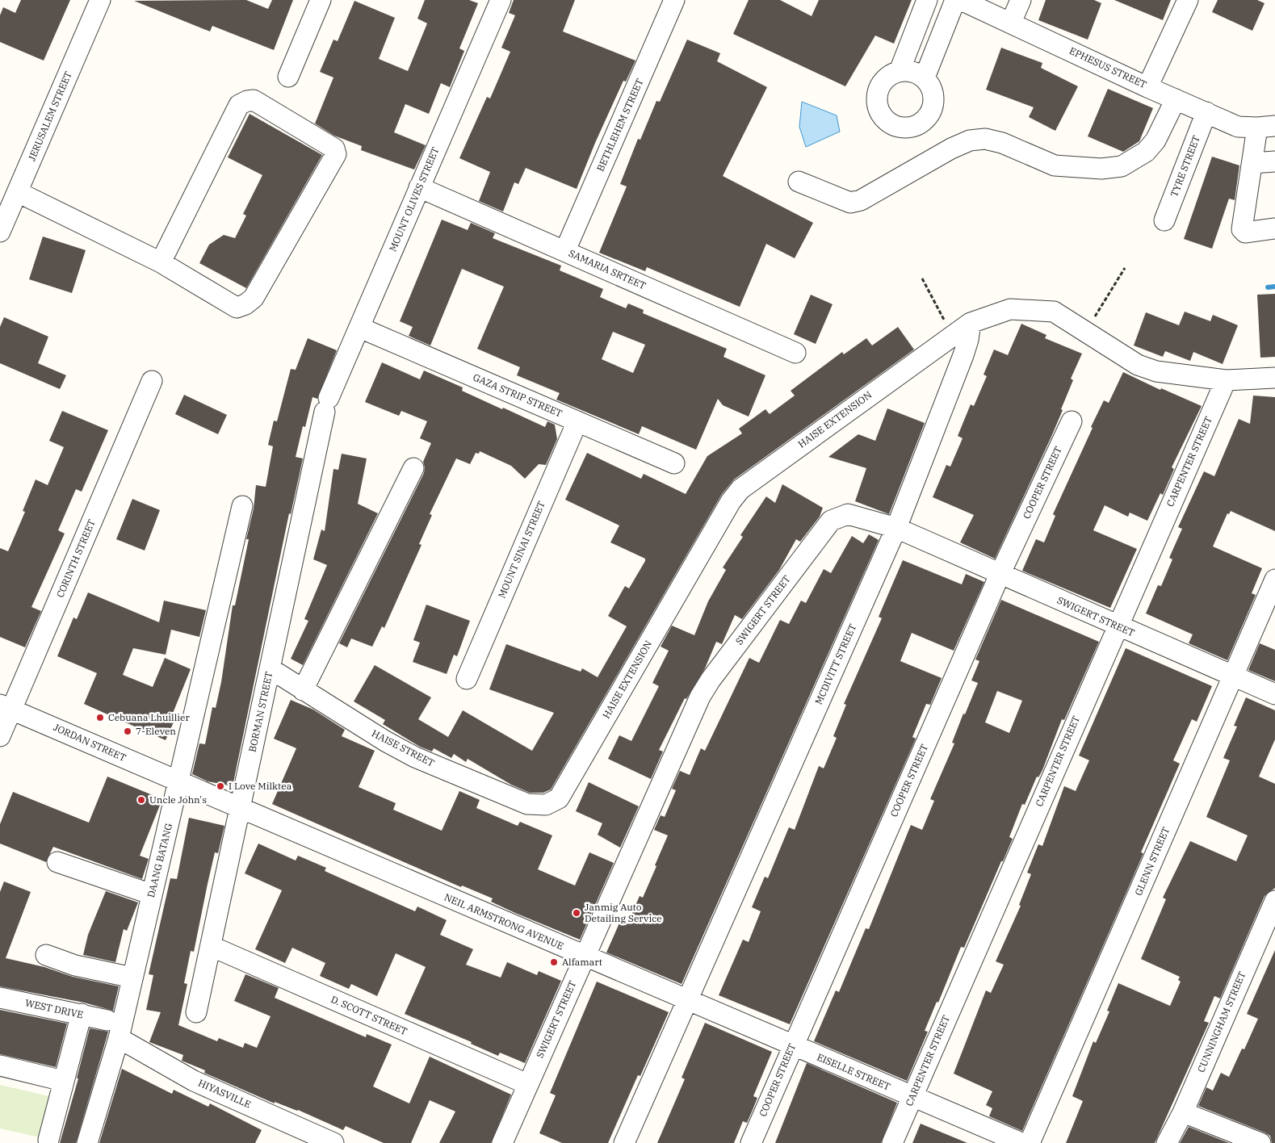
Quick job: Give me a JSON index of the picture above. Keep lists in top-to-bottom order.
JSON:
{
  "streets": {
    "street": [
      "EPHESUS STREET",
      "JERUSALEM STREET",
      "BETHLEHEM STREET",
      "TYRE STREET",
      "MOUNT OLIVES STREET",
      "SAMARIA SRTEET",
      "GAZA STRIP STREET",
      "HAISE EXTENSION",
      "CARPENTER STREET",
      "COOPER STREET",
      "MOUNT SINAI STREET",
      "CORINTH STREET",
      "SWIGERT STREET",
      "MCDIVITT STREET",
      "BORMAN STREET",
      "JORDAN STREET",
      "HAISE STREET",
      "DAANG BATANG",
      "GLENN STREET",
      "NEIL ARMSTRONG AVENUE",
      "WEST DRIVE",
      "D. SCOTT STREET",
      "CUNNINGHAM STREET",
      "EISELLE STREET",
      "HIYASVILLE"
    ]
  },
  "crossings": [
    ["EPHESUS STREET", "TYRE STREET"],
    ["BETHLEHEM STREET", "SAMARIA SRTEET"],
    ["MOUNT OLIVES STREET", "SAMARIA SRTEET"],
    ["MOUNT OLIVES STREET", "GAZA STRIP STREET"],
    ["MOUNT OLIVES STREET", "BORMAN STREET"],
    ["GAZA STRIP STREET", "MOUNT SINAI STREET"],
    ["HAISE EXTENSION", "CARPENTER STREET"],
    ["HAISE EXTENSION", "MCDIVITT STREET"],
    ["HAISE EXTENSION", "HAISE STREET"],
    ["CARPENTER STREET", "SWIGERT STREET"],
    ["CARPENTER STREET", "EISELLE STREET"],
    ["COOPER STREET", "SWIGERT STREET"],
    ["COOPER STREET", "EISELLE STREET"],
    ["CORINTH STREET", "JORDAN STREET"],
    ["SWIGERT STREET", "MCDIVITT STREET"],
    ["SWIGERT STREET", "GLENN STREET"],
    ["SWIGERT STREET", "NEIL ARMSTRONG AVENUE"],
    ["SWIGERT STREET", "D. SCOTT STREET"],
    ["MCDIVITT STREET", "NEIL ARMSTRONG AVENUE"],
    ["MCDIVITT STREET", "EISELLE STREET"],
    ["BORMAN STREET", "HAISE STREET"],
    ["BORMAN STREET", "NEIL ARMSTRONG AVENUE"],
    ["BORMAN STREET", "D. SCOTT STREET"],
    ["JORDAN STREET", "DAANG BATANG"],
    ["JORDAN STREET", "NEIL ARMSTRONG AVENUE"],
    ["DAANG BATANG", "NEIL ARMSTRONG AVENUE"],
    ["DAANG BATANG", "HIYASVILLE"],
    ["NEIL ARMSTRONG AVENUE", "EISELLE STREET"]
  ],
  "places": [
    "Cebuana Lhuillier",
    "7-Eleven",
    "I Love Milktea",
    "Uncle John's",
    "Janmig Auto Detailing Service",
    "Alfamart"
  ]
}
